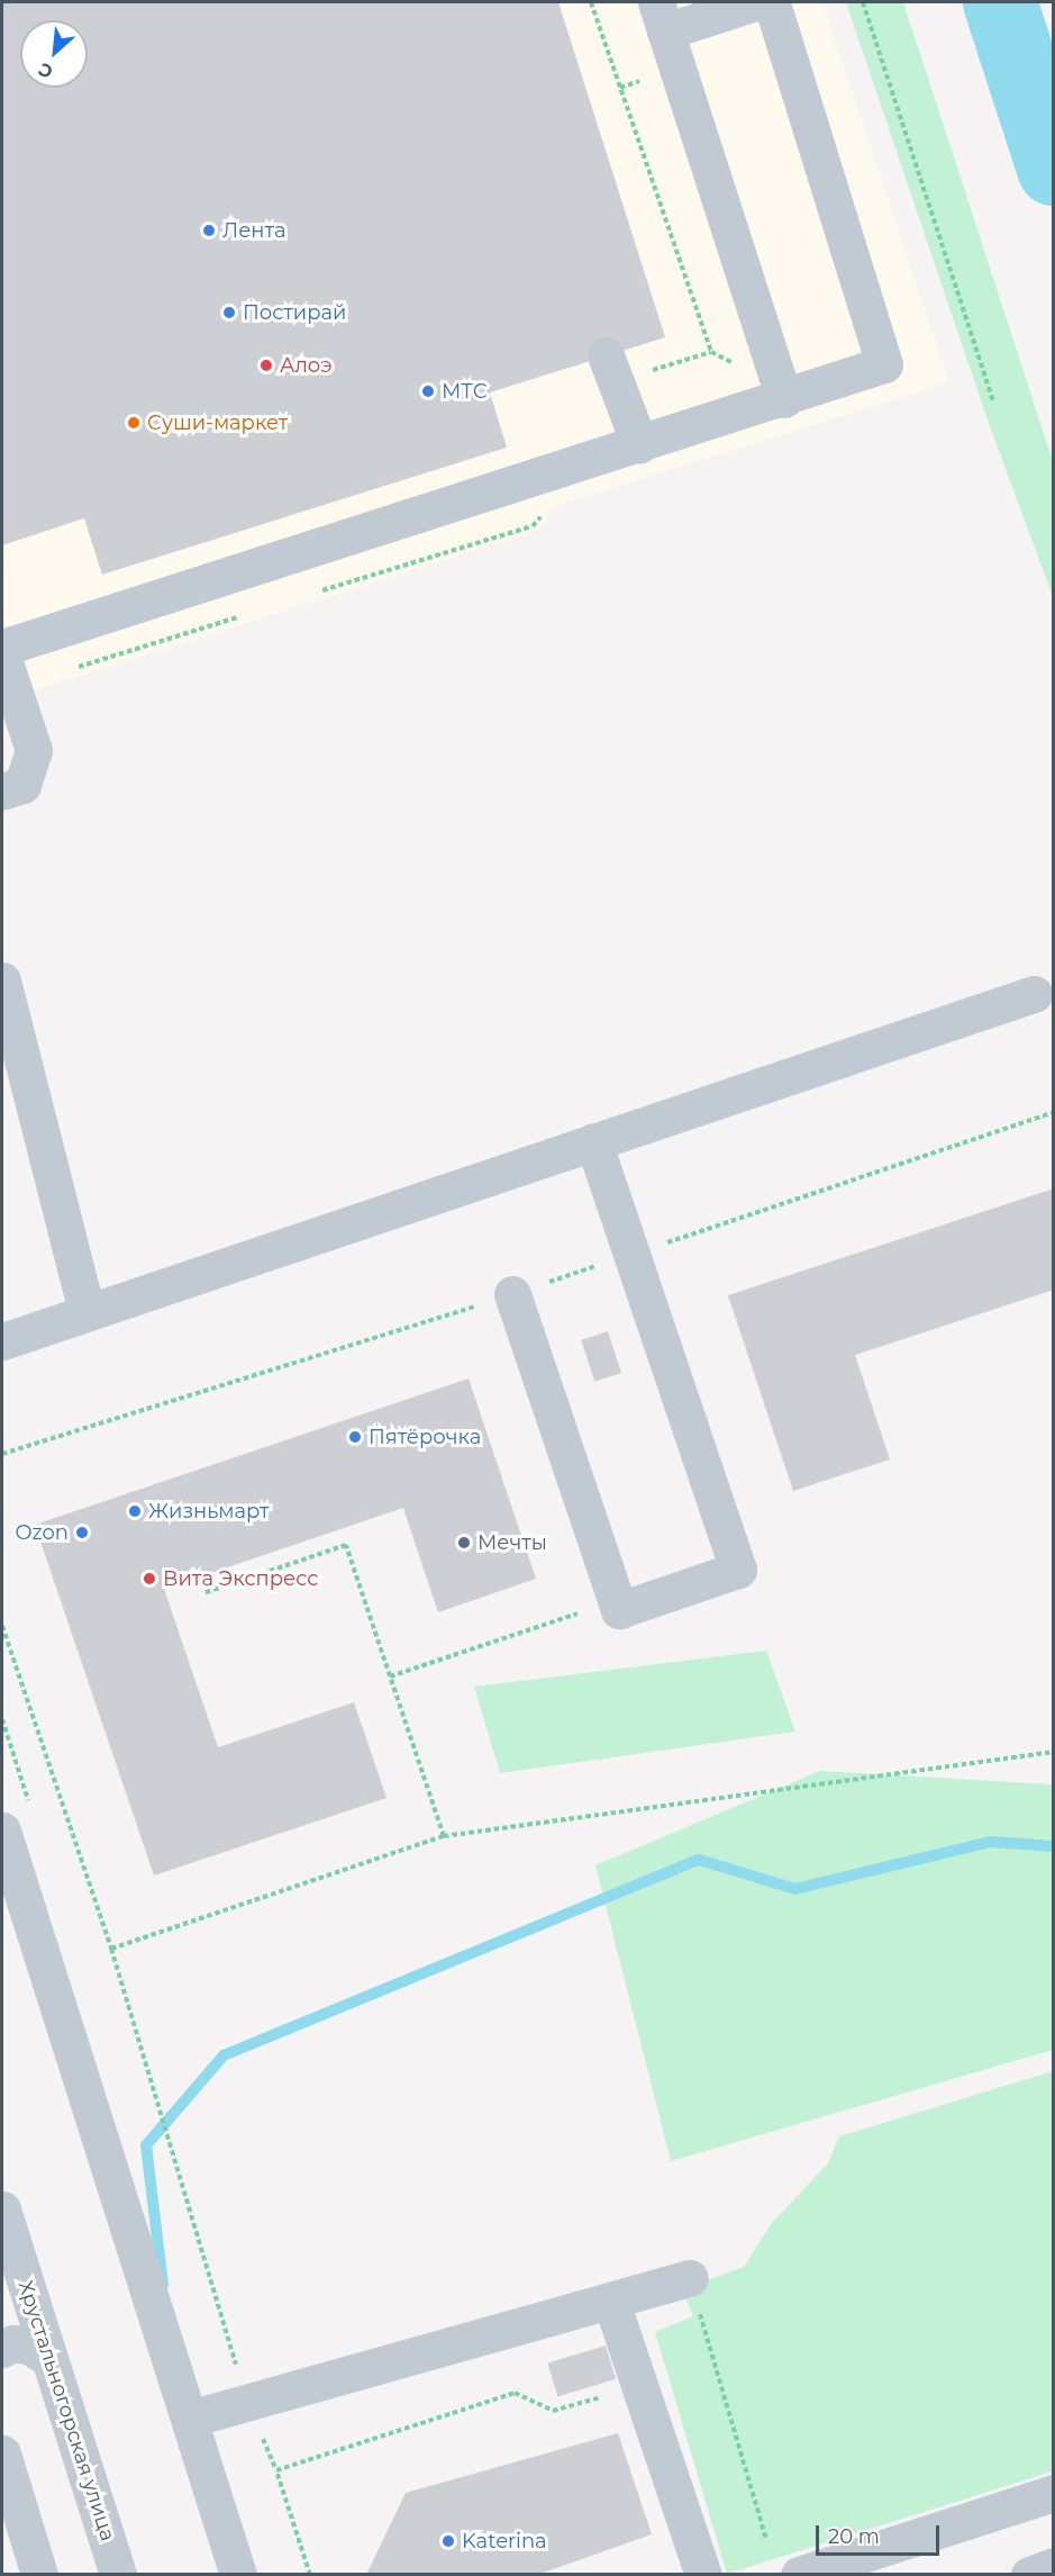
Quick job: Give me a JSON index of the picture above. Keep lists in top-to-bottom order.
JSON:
{
  "streets": {
    "street": ["Хрустальногорская улица"]
  },
  "places": [
    "Лента",
    "Постирай",
    "Алоэ",
    "МТС",
    "Суши-маркет",
    "Пятёрочка",
    "Жизньмарт",
    "Ozon",
    "Мечты",
    "Вита Экспресс",
    "Katerina"
  ],
  "scale_bar": "20 m",
  "north": "bottom left"
}
